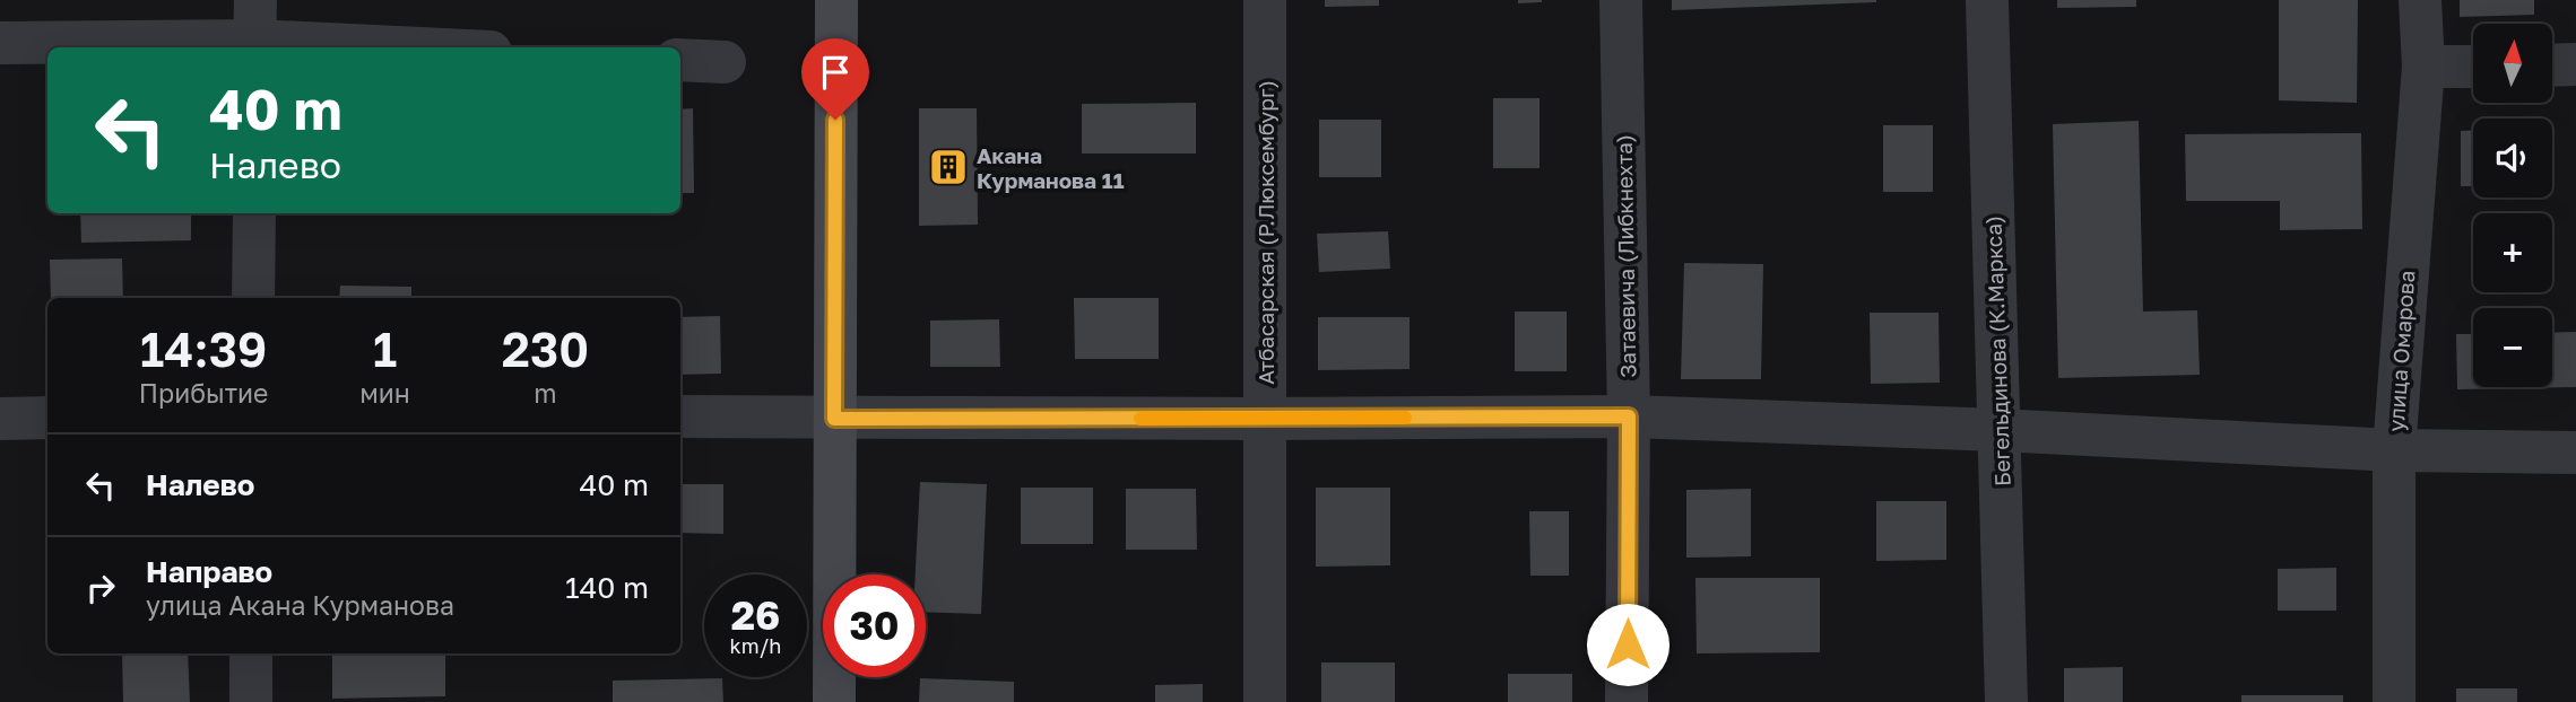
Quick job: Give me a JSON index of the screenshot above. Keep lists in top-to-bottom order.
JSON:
{
  "streets": {
    "street": [
      "Атбасарская (Р.Люксембург)",
      "Затаевича (Либкнехта)",
      "Бегельдинова (К.Маркса)",
      "улица Омарова"
    ]
  },
  "places": {
    "building": ["Акана Курманова 11"]
  },
  "north": "top",
  "page": {
    "map_buttons": ["+", "−"],
    "turn": ["40 m", "Налево"],
    "eta": [
      "14:39",
      "Прибытие",
      "1",
      "мин",
      "230",
      "m"
    ],
    "list": [
      {
        "name": "Налево",
        "value": "40 m"
      },
      {
        "name": "Направо",
        "note": "улица Акана Курманова",
        "value": "140 m"
      }
    ],
    "speed": "26 km/h",
    "limit": "30"
  }
}
